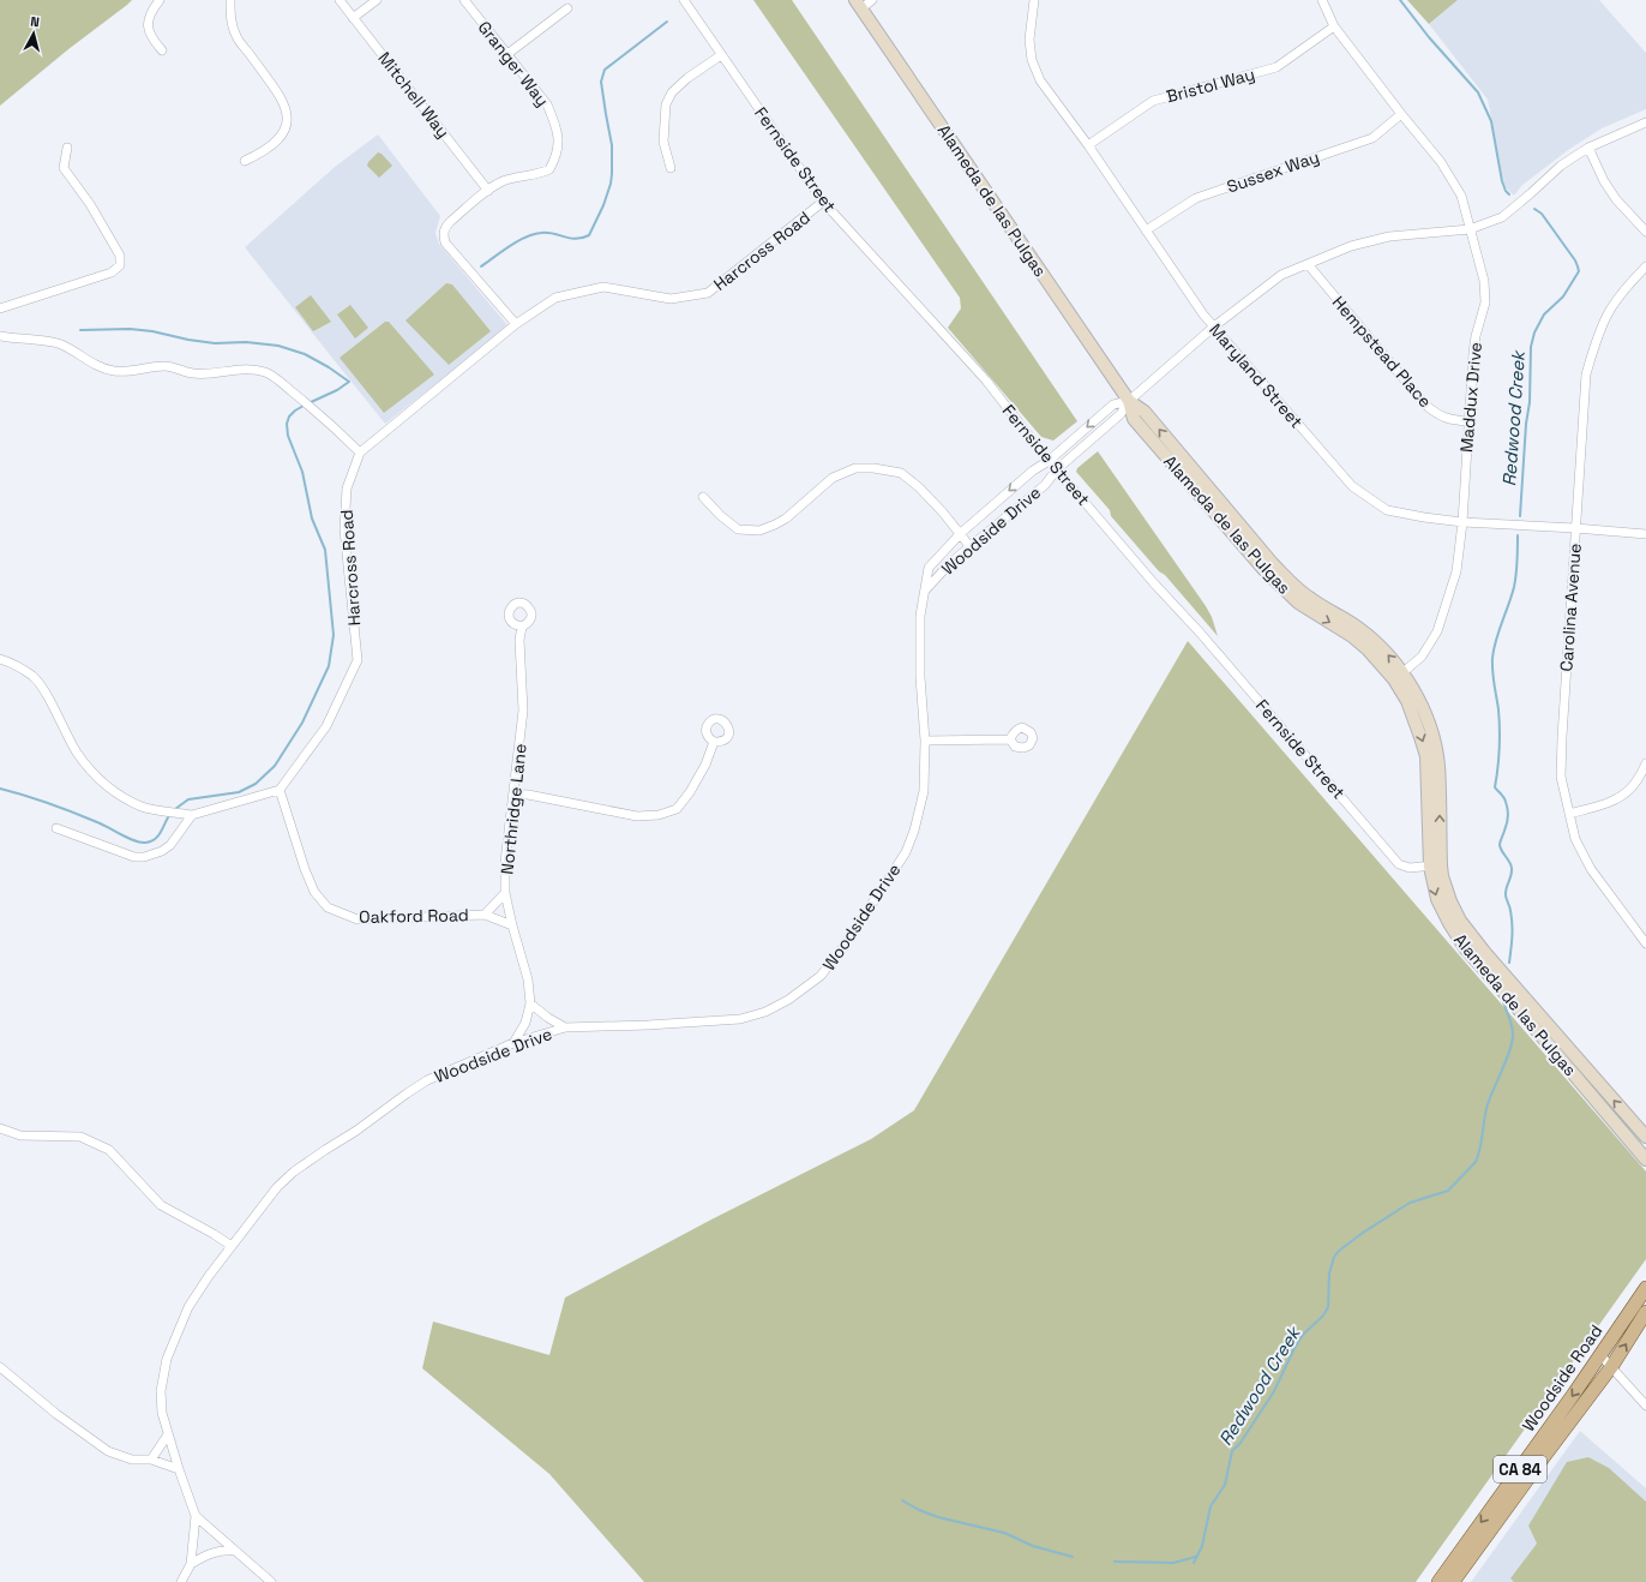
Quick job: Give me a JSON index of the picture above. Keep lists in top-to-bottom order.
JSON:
{
  "streets": {
    "main road": ["Alameda de las Pulgas", "Woodside Road", "CA 84"],
    "street": [
      "Granger Way",
      "Bristol Way",
      "Mitchell Way",
      "Fernside Street",
      "Sussex Way",
      "Harcross Road",
      "Hempstead Place",
      "Maryland Street",
      "Maddux Drive",
      "Woodside Drive",
      "Carolina Avenue",
      "Northridge Lane",
      "Oakford Road"
    ]
  },
  "crossings": [
    ["Granger Way", "Mitchell Way"],
    ["Granger Way", "Harcross Road"],
    ["Bristol Way", "Maryland Street"],
    ["Bristol Way", "Maddux Drive"],
    ["Fernside Street", "Alameda de las Pulgas"],
    ["Fernside Street", "Harcross Road"],
    ["Fernside Street", "Woodside Drive"],
    ["Sussex Way", "Maryland Street"],
    ["Sussex Way", "Maddux Drive"],
    ["Alameda de las Pulgas", "Maddux Drive"],
    ["Alameda de las Pulgas", "Woodside Drive"],
    ["Harcross Road", "Oakford Road"],
    ["Hempstead Place", "Maddux Drive"],
    ["Maryland Street", "Maddux Drive"],
    ["Maryland Street", "Carolina Avenue"],
    ["Woodside Drive", "Northridge Lane"],
    ["Northridge Lane", "Oakford Road"]
  ],
  "water": ["Redwood Creek"],
  "north": "top"
}
